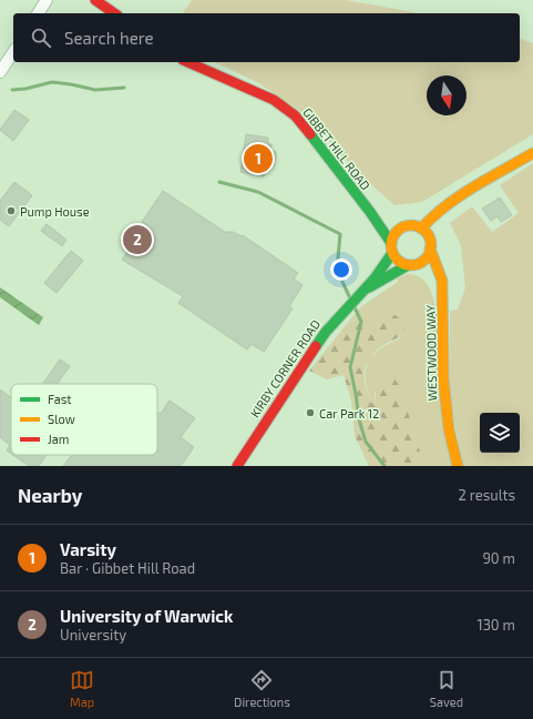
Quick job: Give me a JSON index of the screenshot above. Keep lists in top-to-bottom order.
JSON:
{
  "streets": {
    "street": ["GIBBET HILL ROAD", "WESTWOOD WAY", "KIRBY CORNER ROAD"]
  },
  "crossings": [
    ["GIBBET HILL ROAD", "WESTWOOD WAY"],
    ["GIBBET HILL ROAD", "KIRBY CORNER ROAD"],
    ["WESTWOOD WAY", "KIRBY CORNER ROAD"]
  ],
  "places": ["Pump House", "Car Park 12"],
  "legend": ["Fast", "Slow", "Jam"],
  "north": "bottom",
  "page": {
    "search": "Search here",
    "pins": ["1", "2"],
    "heading": ["Nearby", "2 results"],
    "list": [
      {
        "mark": "1",
        "name": "Varsity",
        "note": "Bar · Gibbet Hill Road",
        "value": "90 m"
      },
      {
        "mark": "2",
        "name": "University of Warwick",
        "note": "University",
        "value": "130 m"
      }
    ],
    "nav": ["Map", "Directions", "Saved"]
  }
}
